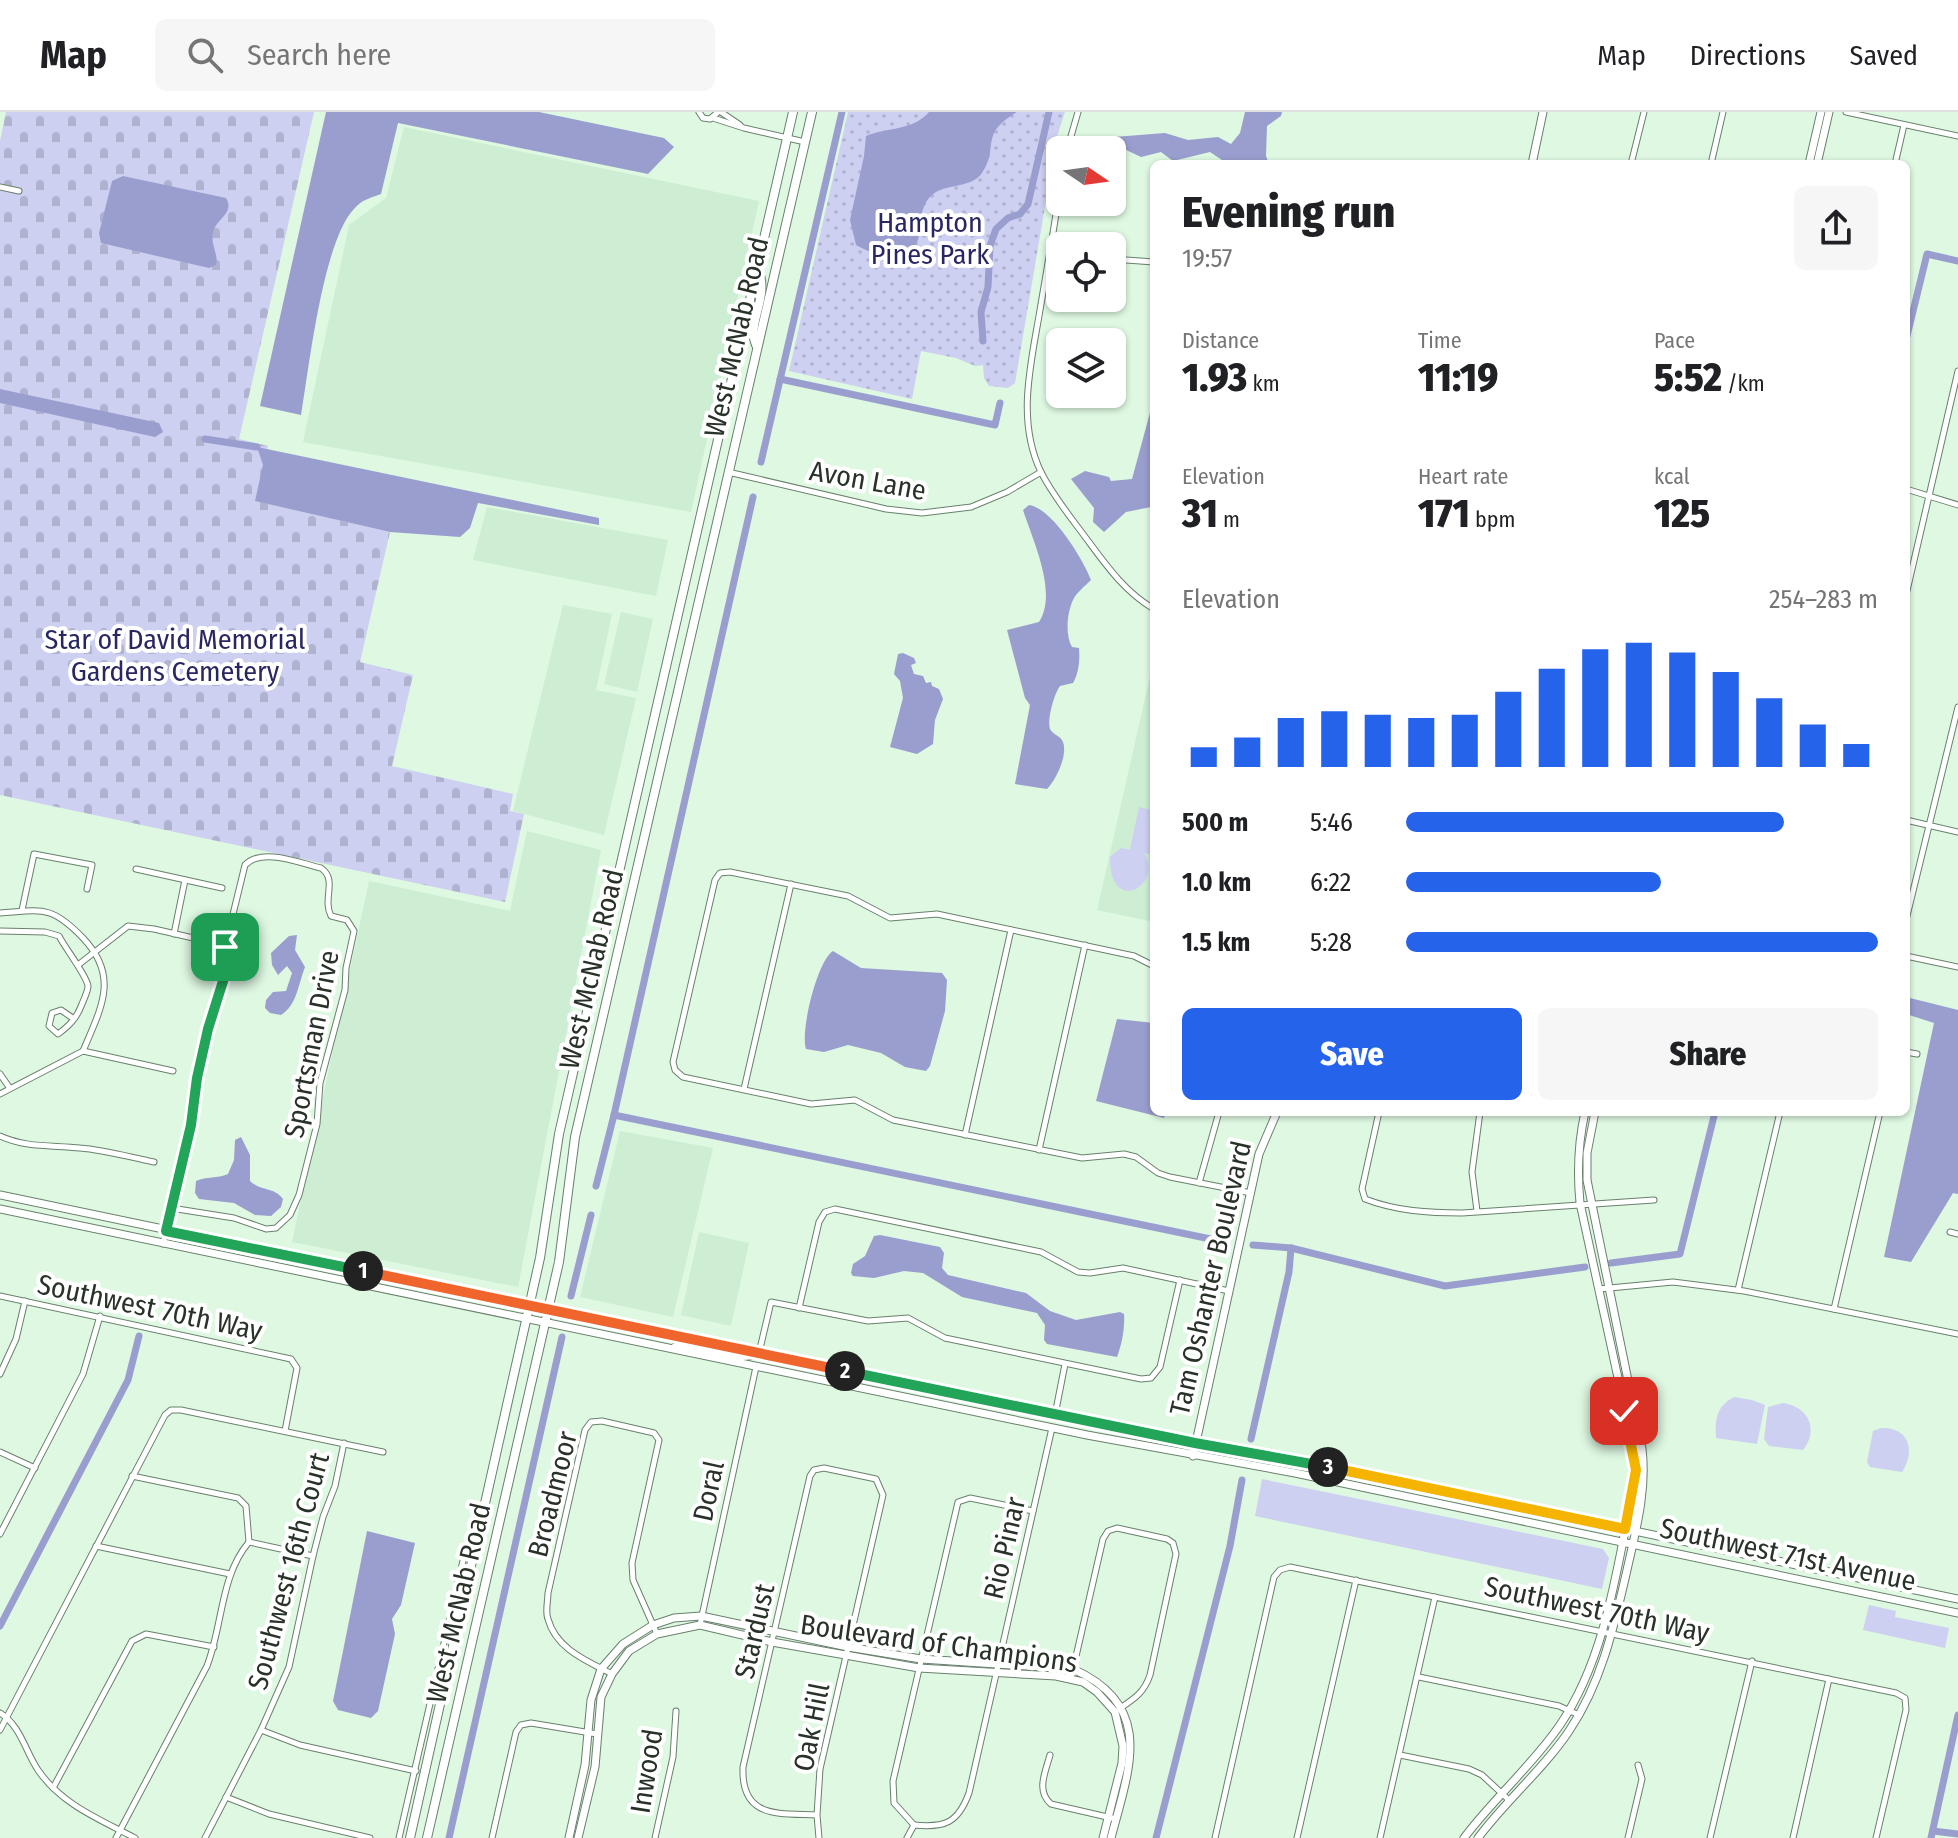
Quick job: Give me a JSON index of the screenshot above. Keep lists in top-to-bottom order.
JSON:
{
  "streets": {
    "main road": [
      "West McNab Road",
      "Tam Oshanter Boulevard",
      "Southwest 71st Avenue",
      "Boulevard of Champions"
    ],
    "street": [
      "Avon Lane",
      "Sportsman Drive",
      "Southwest 70th Way",
      "Doral",
      "Broadmoor",
      "Rio Pinar",
      "Southwest 16th Court",
      "Stardust",
      "Oak Hill",
      "Inwood"
    ]
  },
  "crossings": [
    ["West McNab Road", "Avon Lane"],
    ["West McNab Road", "Southwest 71st Avenue"],
    ["Sportsman Drive", "Southwest 71st Avenue"],
    ["Tam Oshanter Boulevard", "Southwest 71st Avenue"],
    ["Doral", "Southwest 71st Avenue"],
    ["Doral", "Boulevard of Champions"],
    ["Broadmoor", "Boulevard of Champions"],
    ["Rio Pinar", "Southwest 71st Avenue"],
    ["Rio Pinar", "Boulevard of Champions"],
    ["Stardust", "Boulevard of Champions"],
    ["Stardust", "Oak Hill"],
    ["Boulevard of Champions", "Oak Hill"]
  ],
  "parks": ["Hampton Pines Park", "Star of David Memorial Gardens Cemetery"],
  "north": "right",
  "page": {
    "header": "Map",
    "search": "Search here",
    "nav": ["Map", "Directions", "Saved"],
    "heading": ["Evening run", "19:57"],
    "stats": [
      ["Distance", "1.93 km"],
      ["Time", "11:19"],
      ["Pace", "5:52 /km"],
      ["Elevation", "31 m"],
      ["Heart rate", "171 bpm"],
      ["kcal", "125"]
    ],
    "chart": ["Elevation", "254–283 m"],
    "list": [
      {
        "name": "500 m",
        "note": "5:46"
      },
      {
        "name": "1.0 km",
        "note": "6:22"
      },
      {
        "name": "1.5 km",
        "note": "5:28"
      }
    ],
    "buttons": ["Save", "Share"],
    "pins": ["1", "2", "3"]
  }
}
